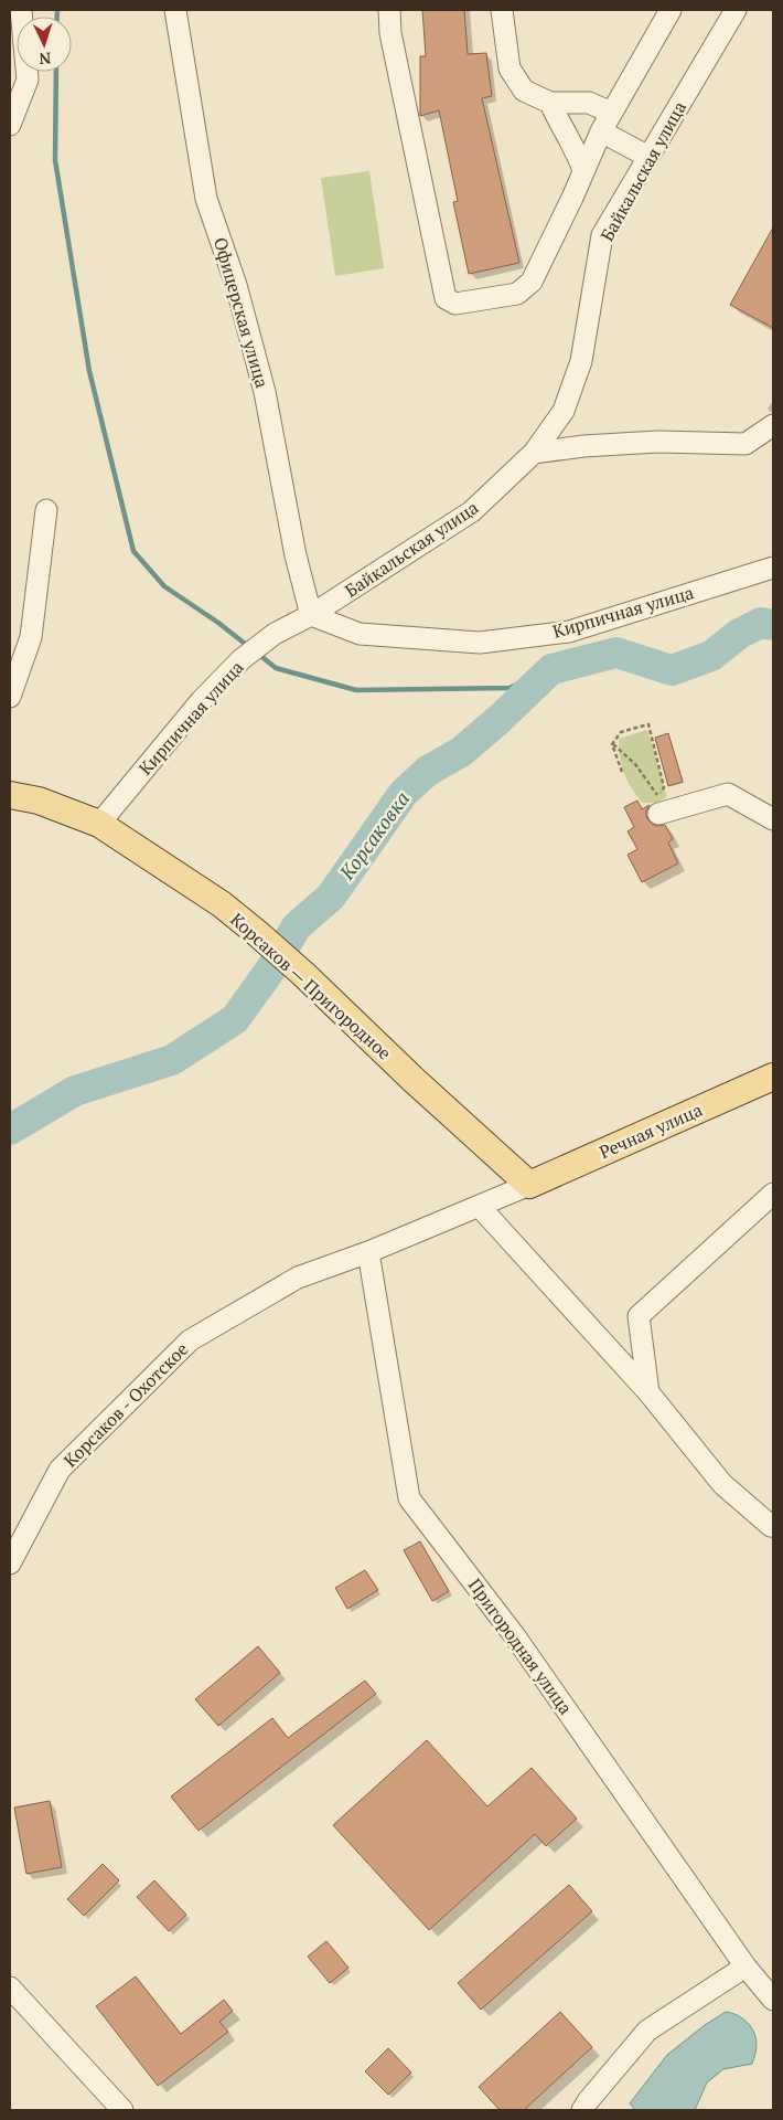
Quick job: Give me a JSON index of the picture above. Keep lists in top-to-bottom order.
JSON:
{
  "streets": {
    "main road": ["Корсаков — Пригородное", "Речная улица"],
    "street": [
      "Байкальская улица",
      "Офицерская улица",
      "Кирпичная улица",
      "Корсаков - Охотское",
      "Пригородная улица"
    ]
  },
  "crossings": [
    ["Байкальская улица", "Офицерская улица"],
    ["Байкальская улица", "Кирпичная улица"],
    ["Офицерская улица", "Кирпичная улица"],
    ["Кирпичная улица", "Корсаков — Пригородное"],
    ["Корсаков — Пригородное", "Речная улица"],
    ["Корсаков — Пригородное", "Корсаков - Охотское"],
    ["Речная улица", "Корсаков - Охотское"],
    ["Корсаков - Охотское", "Пригородная улица"]
  ],
  "water": ["Корсаковка"],
  "north": "bottom"
}
